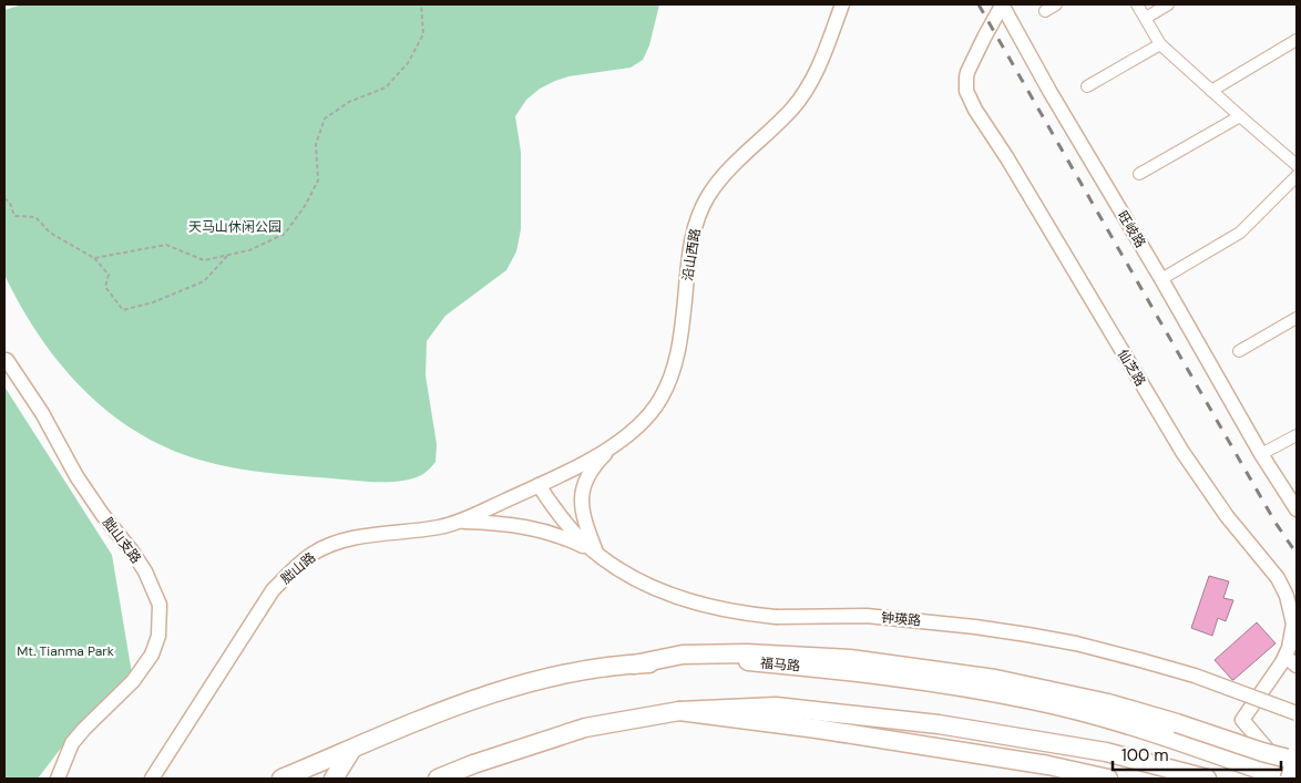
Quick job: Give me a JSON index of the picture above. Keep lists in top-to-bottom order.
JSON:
{
  "streets": {
    "main road": ["福马路"],
    "street": [
      "旺岐路",
      "沿山西路",
      "仙芝路",
      "胐山支路",
      "胐山路",
      "钟瑛路"
    ]
  },
  "crossings": [
    ["旺岐路", "仙芝路"],
    ["沿山西路", "胐山路"],
    ["沿山西路", "钟瑛路"],
    ["胐山路", "钟瑛路"]
  ],
  "parks": ["天马山休闲公园", "Mt. Tianma Park"],
  "scale_bar": "100 m"
}
